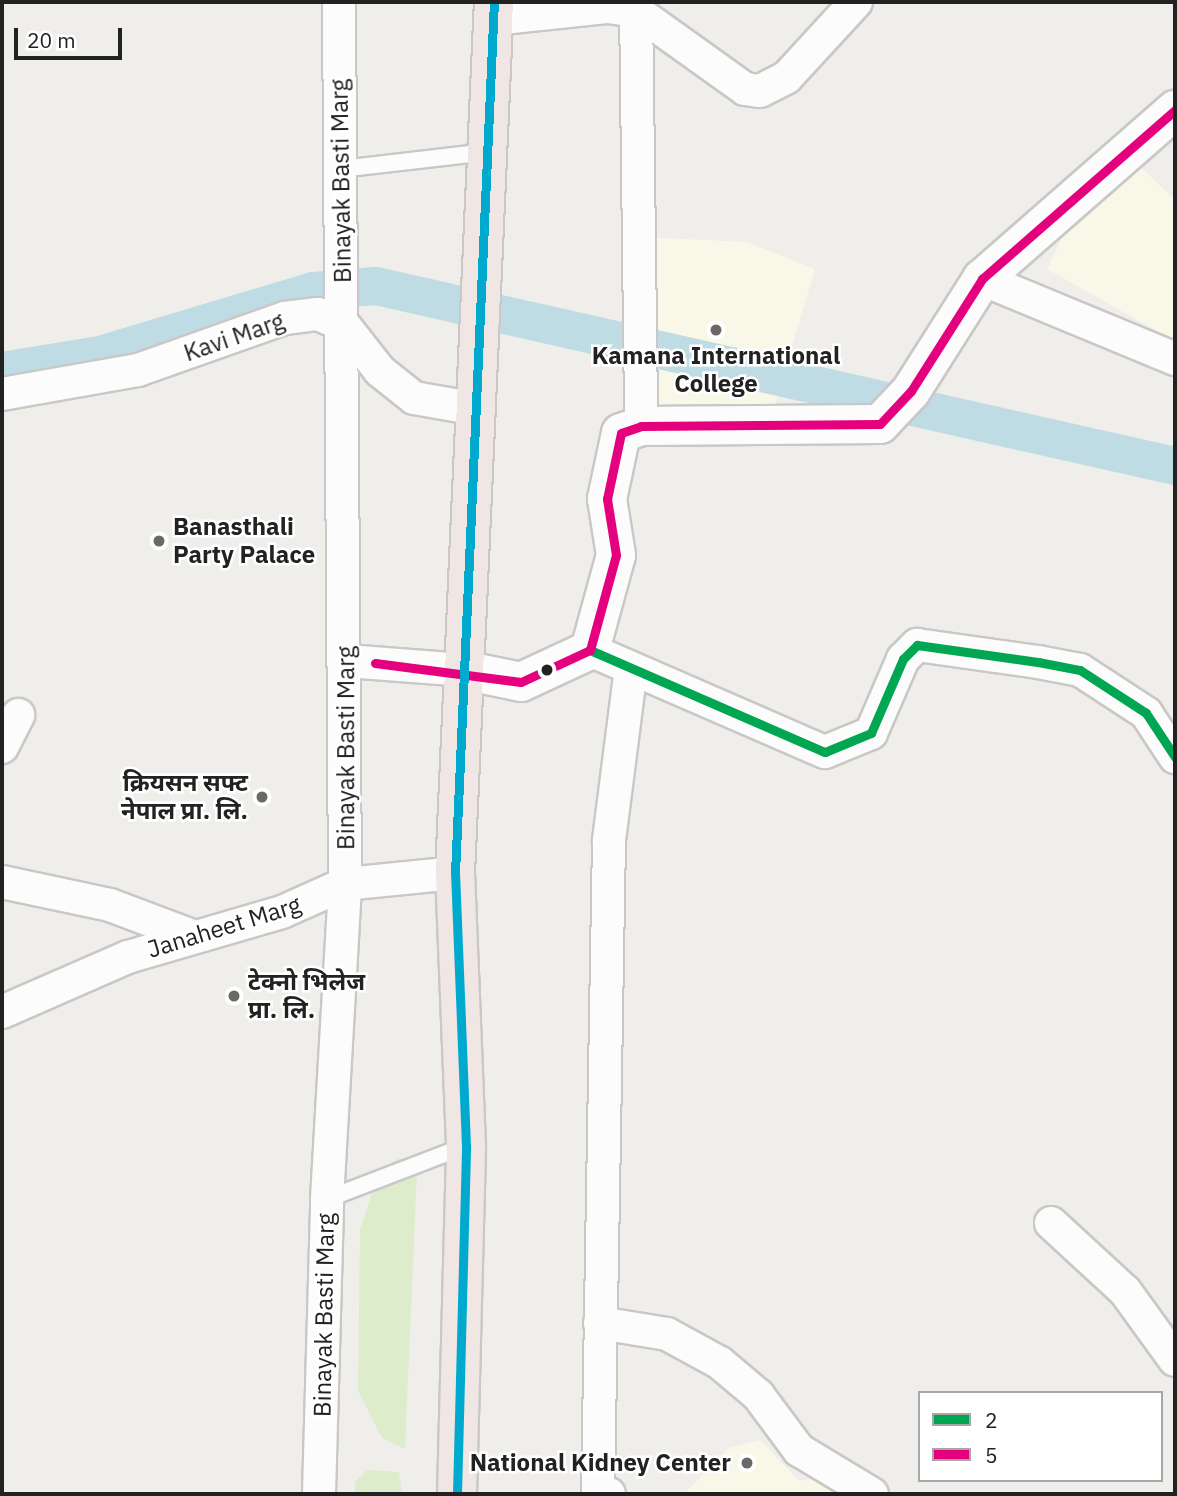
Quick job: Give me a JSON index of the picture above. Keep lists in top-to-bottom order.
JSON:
{
  "streets": {
    "street": ["Binayak Basti Marg", "Kavi Marg", "Janaheet Marg"]
  },
  "crossings": [
    ["Binayak Basti Marg", "Kavi Marg"],
    ["Binayak Basti Marg", "Janaheet Marg"]
  ],
  "places": [
    "Kamana International College",
    "Banasthali Party Palace",
    "क्रियसन सफ्ट नेपाल प्रा. लि.",
    "टेक्नो भिलेज प्रा. लि.",
    "National Kidney Center"
  ],
  "lines": ["transit line 5", "transit line 2"],
  "legend": ["2", "5"],
  "scale_bar": "20 m"
}
